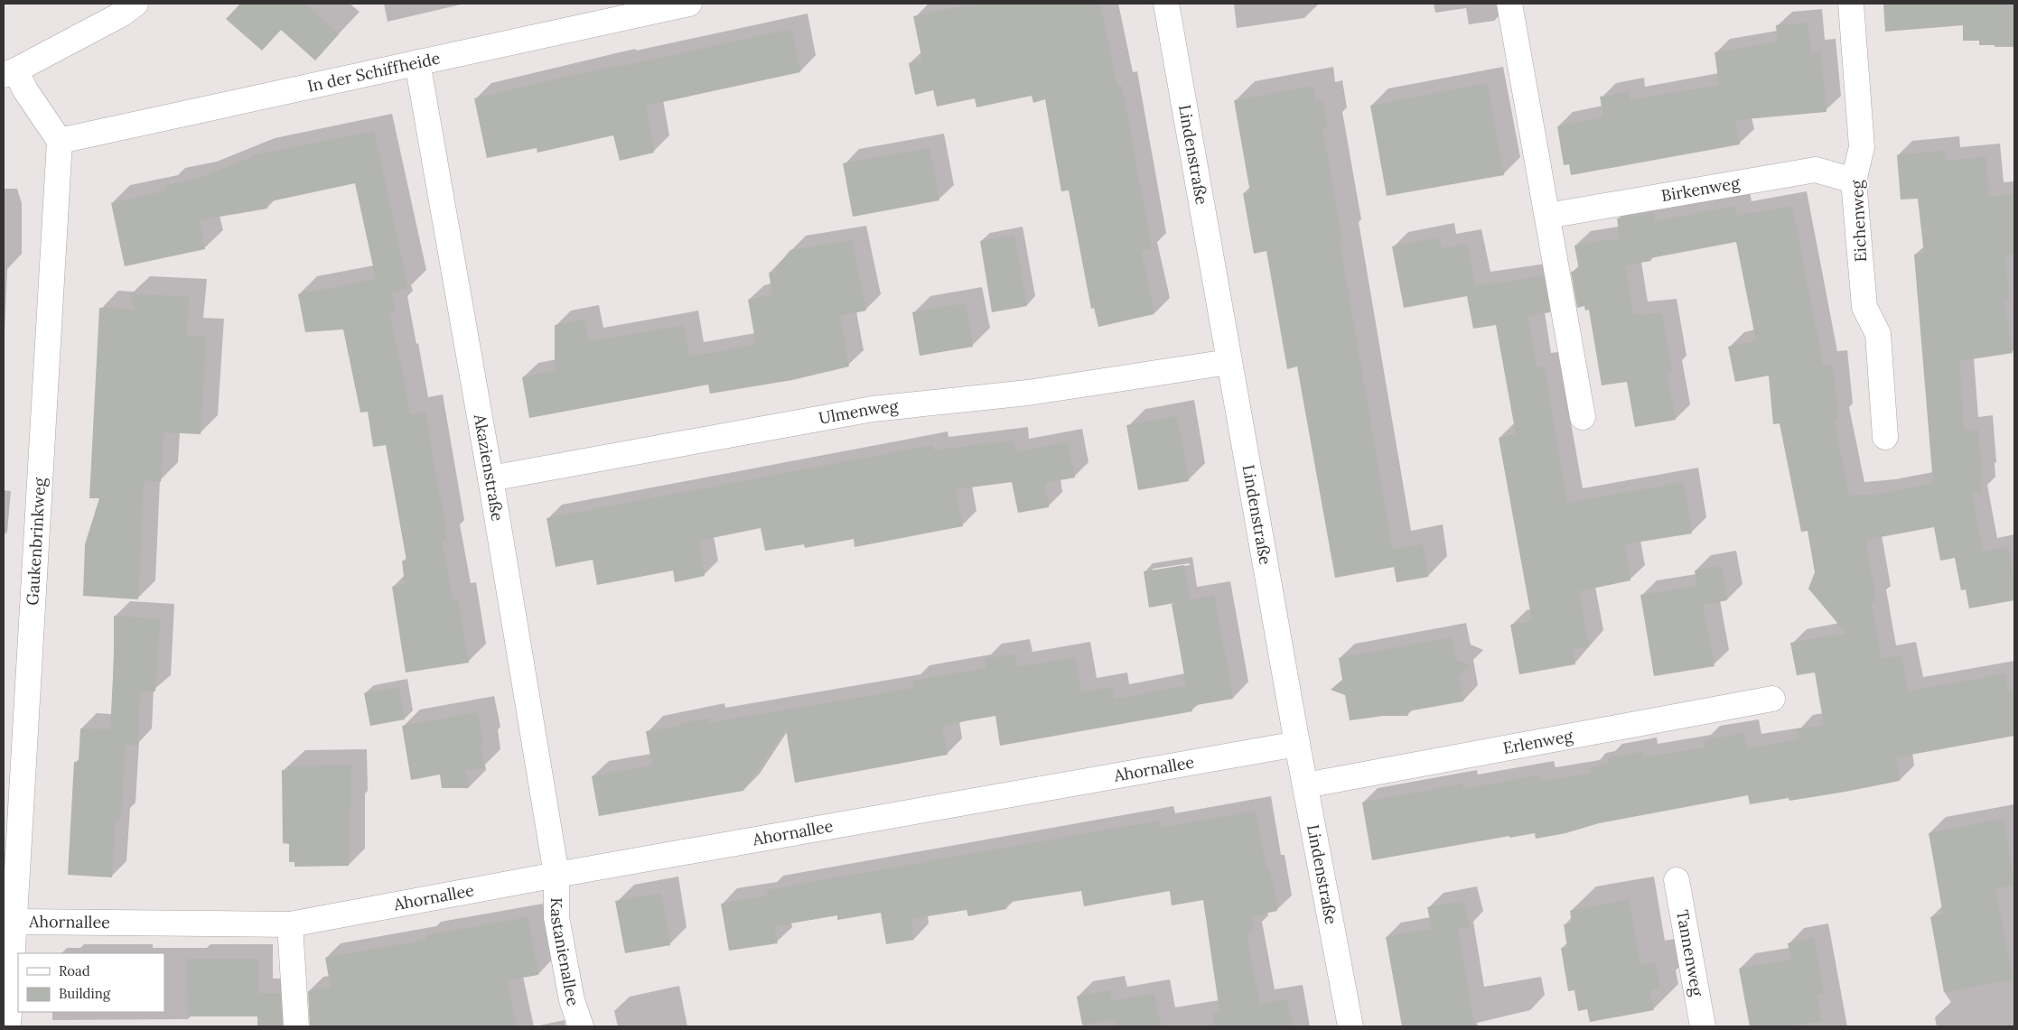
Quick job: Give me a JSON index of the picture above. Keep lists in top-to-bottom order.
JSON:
{
  "streets": {
    "street": [
      "In der Schiffheide",
      "Lindenstraße",
      "Birkenweg",
      "Eichenweg",
      "Ulmenweg",
      "Akazienstraße",
      "Gaukenbrinkweg",
      "Erlenweg",
      "Ahornallee",
      "Kastanienallee",
      "Tannenweg"
    ]
  },
  "crossings": [
    ["In der Schiffheide", "Akazienstraße"],
    ["In der Schiffheide", "Gaukenbrinkweg"],
    ["Lindenstraße", "Ulmenweg"],
    ["Lindenstraße", "Erlenweg"],
    ["Lindenstraße", "Ahornallee"],
    ["Birkenweg", "Eichenweg"],
    ["Ulmenweg", "Akazienstraße"],
    ["Akazienstraße", "Ahornallee"],
    ["Akazienstraße", "Kastanienallee"],
    ["Gaukenbrinkweg", "Ahornallee"],
    ["Ahornallee", "Kastanienallee"]
  ],
  "legend": ["Road", "Building"]
}
